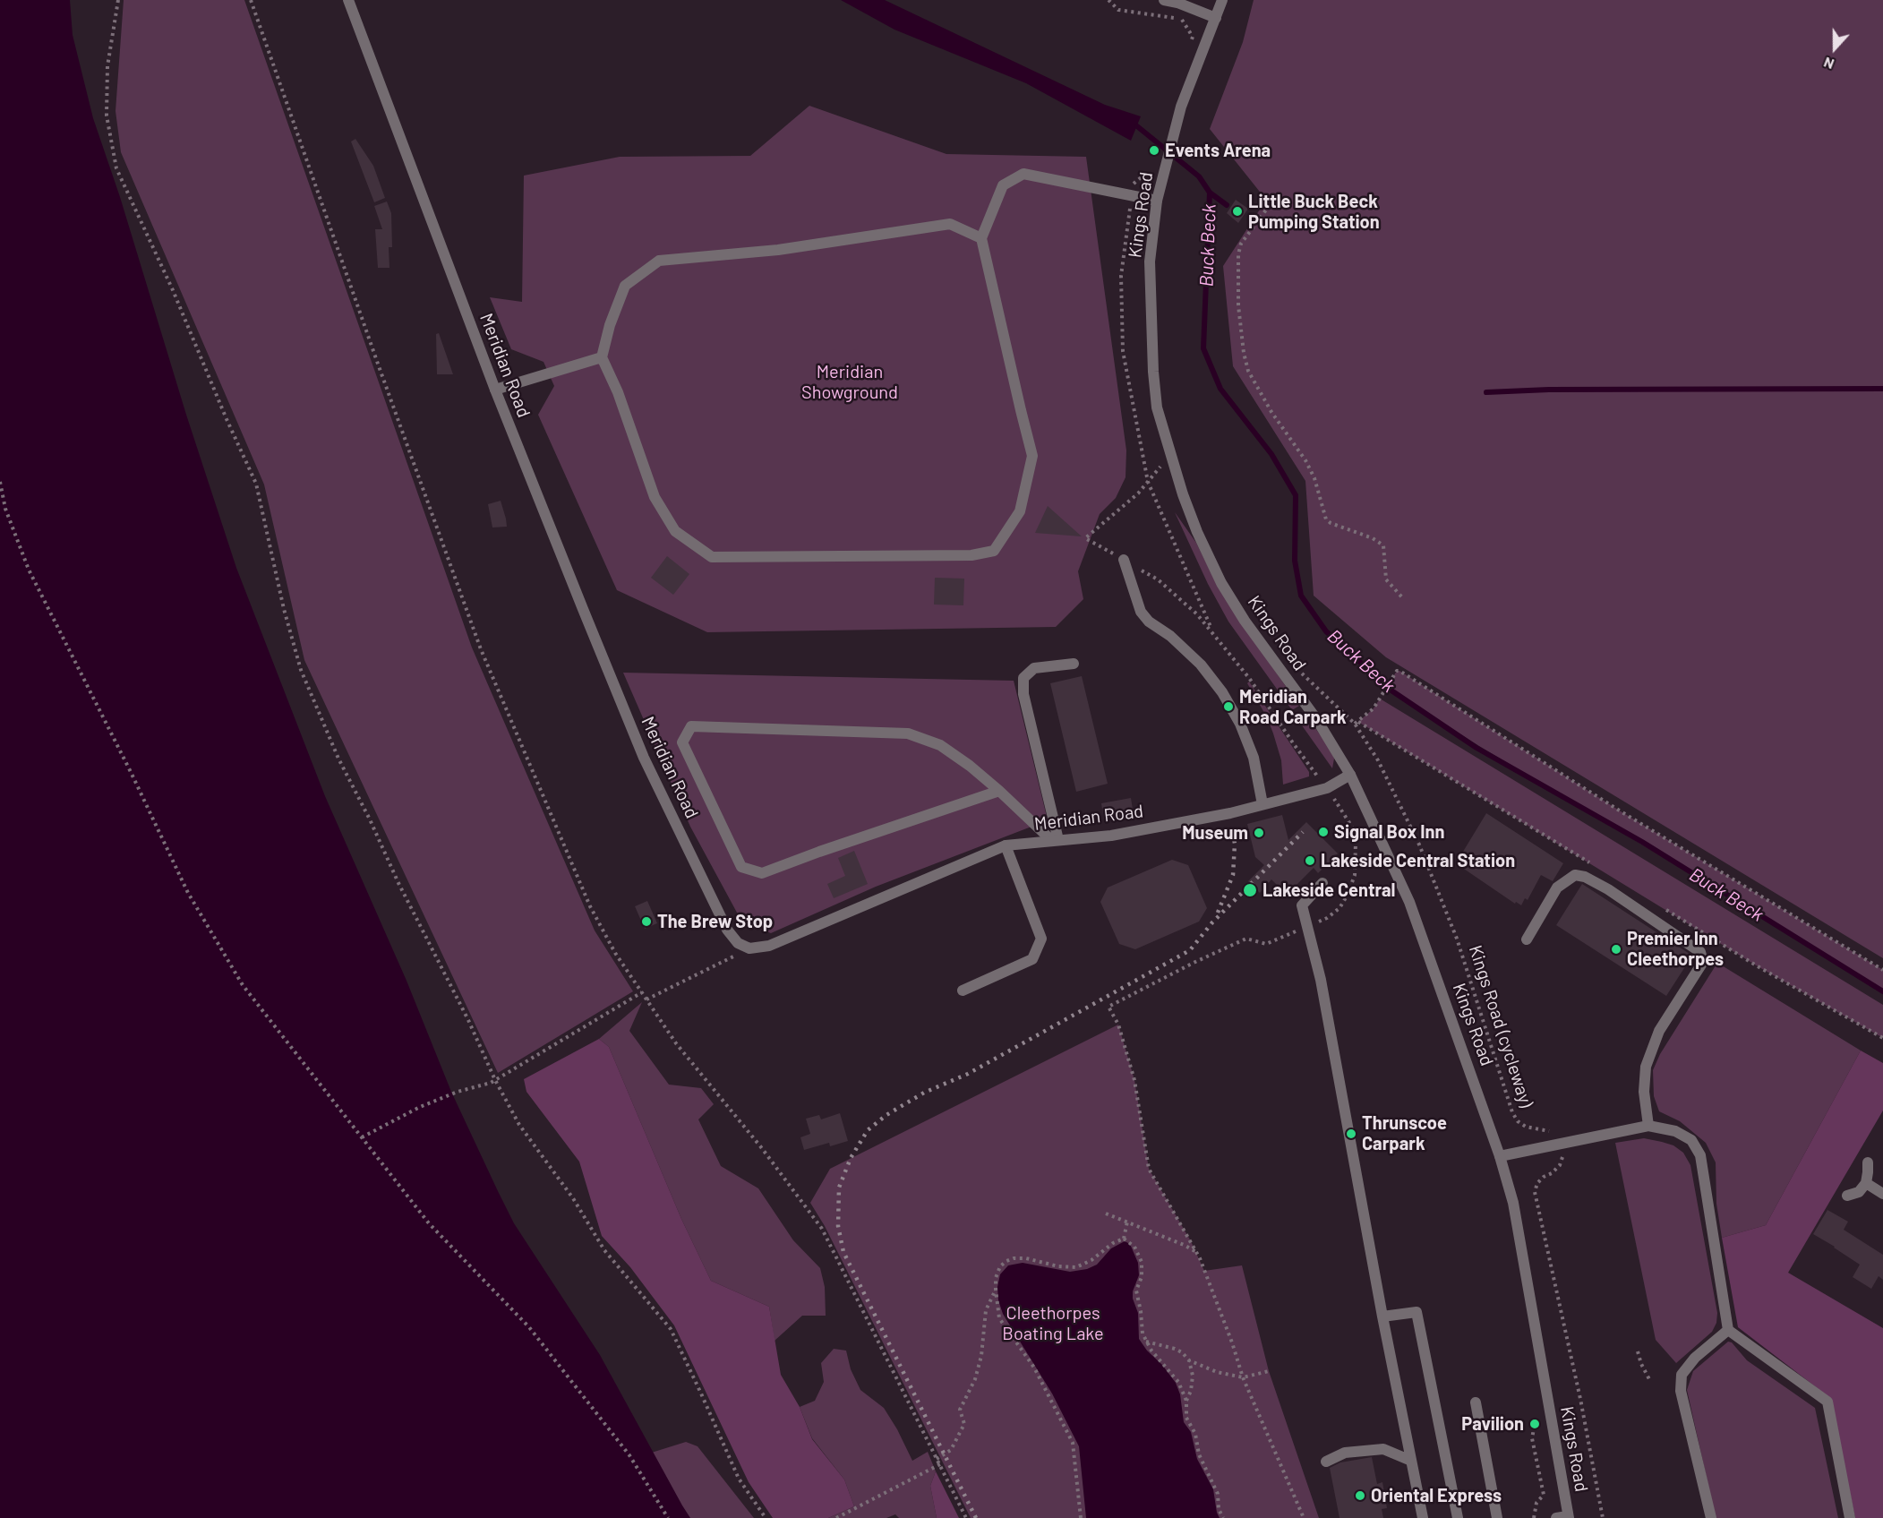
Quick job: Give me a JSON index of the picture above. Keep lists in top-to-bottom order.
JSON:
{
  "streets": {
    "street": ["Kings Road", "Meridian Road"],
    "path": ["Kings Road (cycleway)"]
  },
  "crossings": [
    ["Kings Road", "Meridian Road"]
  ],
  "water": ["Buck Beck"],
  "parks": ["Meridian Showground", "Cleethorpes Boating Lake"],
  "places": [
    "Events Arena",
    "Little Buck Beck Pumping Station",
    "Meridian Road Carpark",
    "Signal Box Inn",
    "Museum",
    "Lakeside Central Station",
    "Lakeside Central",
    "The Brew Stop",
    "Premier Inn Cleethorpes",
    "Thrunscoe Carpark",
    "Pavilion",
    "Oriental Express"
  ],
  "north": "bottom"
}
